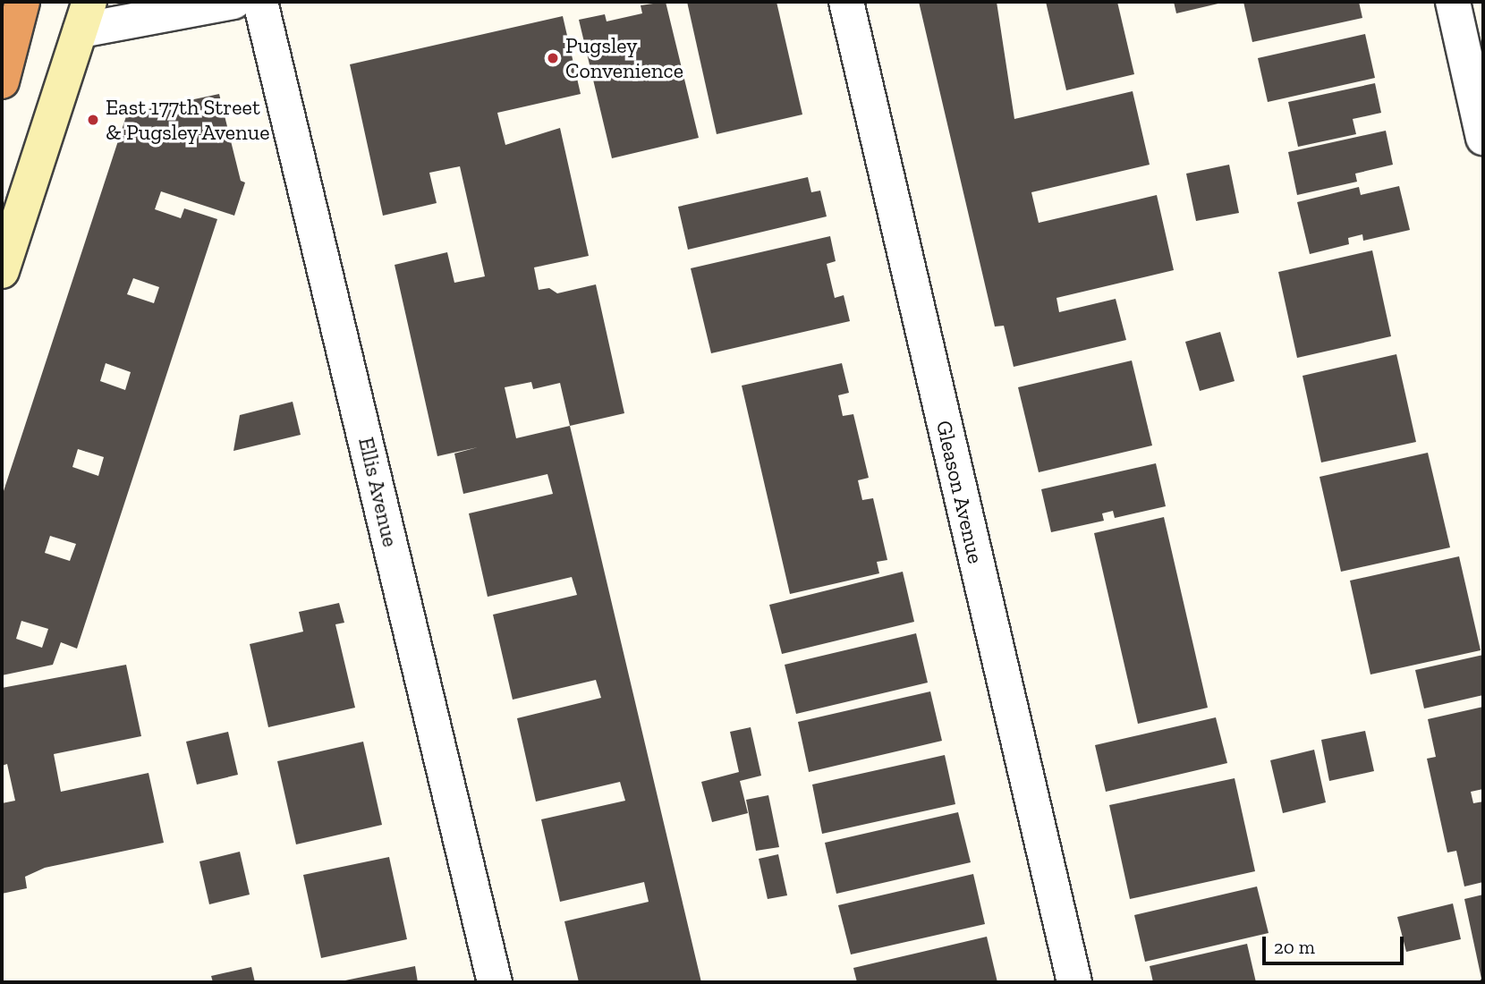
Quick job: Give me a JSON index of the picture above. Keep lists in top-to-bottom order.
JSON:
{
  "streets": {
    "street": ["Ellis Avenue", "Gleason Avenue"]
  },
  "places": ["Pugsley Convenience", "East 177th Street & Pugsley Avenue"],
  "scale_bar": "20 m"
}
